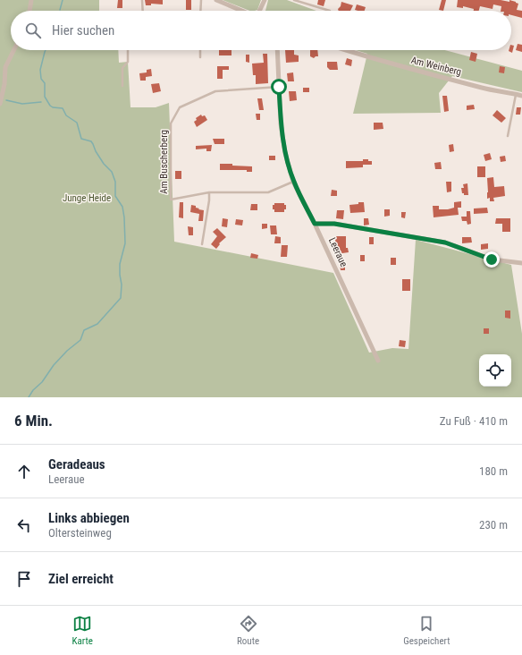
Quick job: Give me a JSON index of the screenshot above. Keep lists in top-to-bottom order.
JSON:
{
  "streets": {
    "street": ["Am Weinberg", "Leeraue"],
    "lane": ["Am Buscherberg"]
  },
  "crossings": [
    ["Am Buscherberg", "Leeraue"]
  ],
  "parks": ["Junge Heide"],
  "page": {
    "search": "Hier suchen",
    "heading": ["6 Min.", "Zu Fuß · 410 m"],
    "list": [
      ["Geradeaus", "Leeraue", "180 m"],
      ["Links abbiegen", "Oltersteinweg", "230 m"],
      "Ziel erreicht"
    ],
    "nav": ["Karte", "Route", "Gespeichert"]
  }
}
